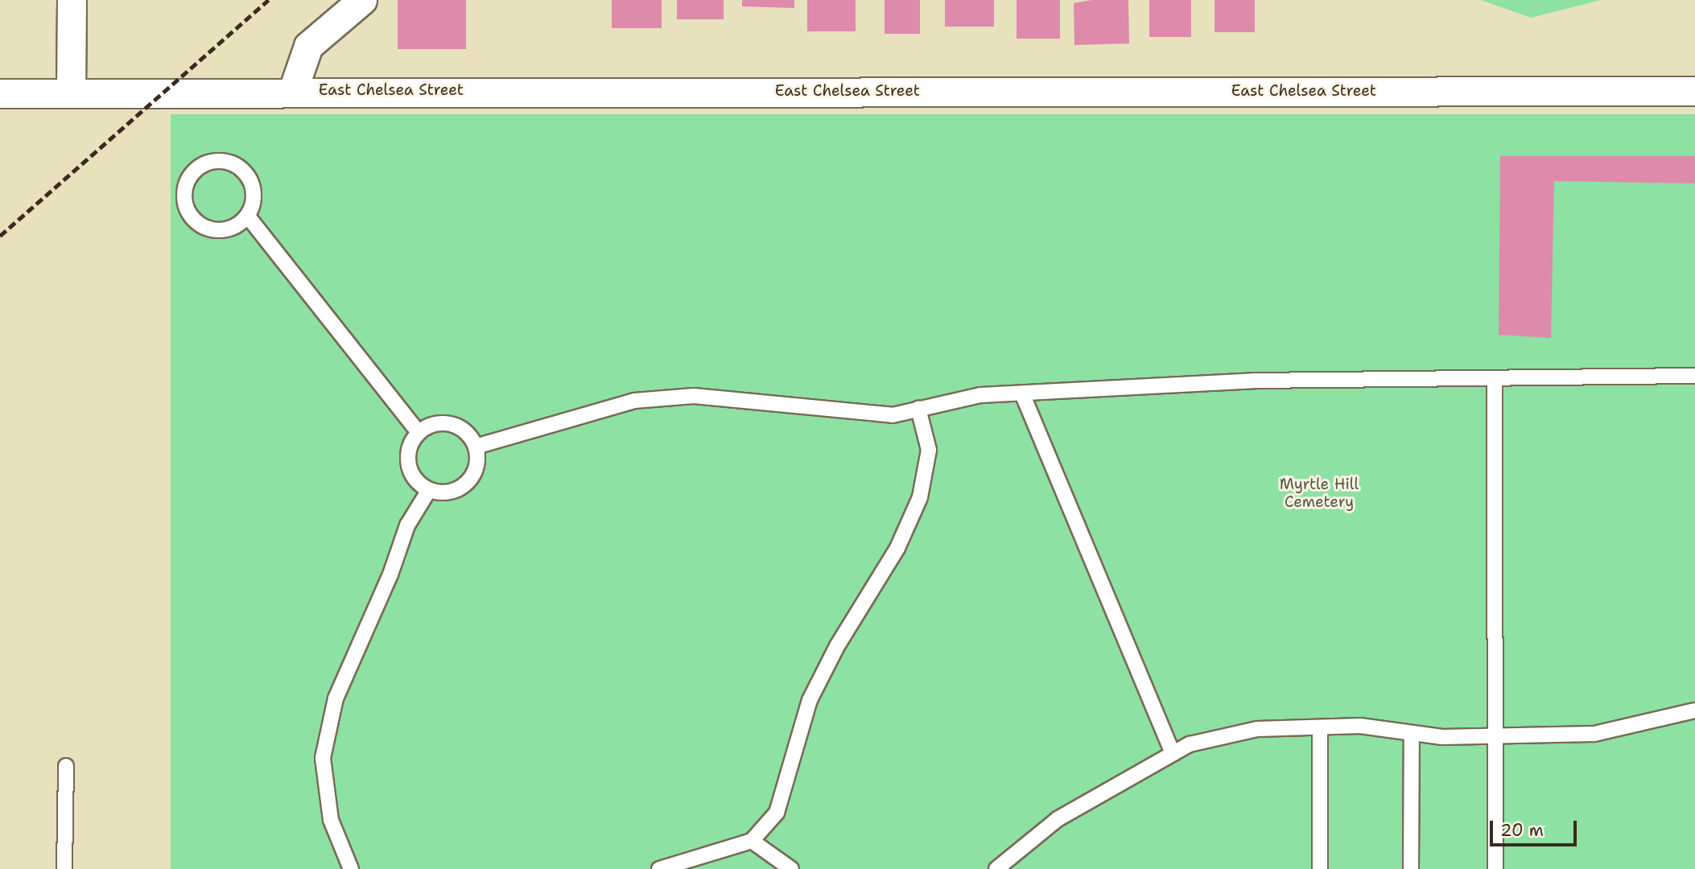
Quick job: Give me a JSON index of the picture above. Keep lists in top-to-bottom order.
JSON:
{
  "streets": {
    "street": ["East Chelsea Street"]
  },
  "parks": ["Myrtle Hill Cemetery"],
  "scale_bar": "20 m"
}
